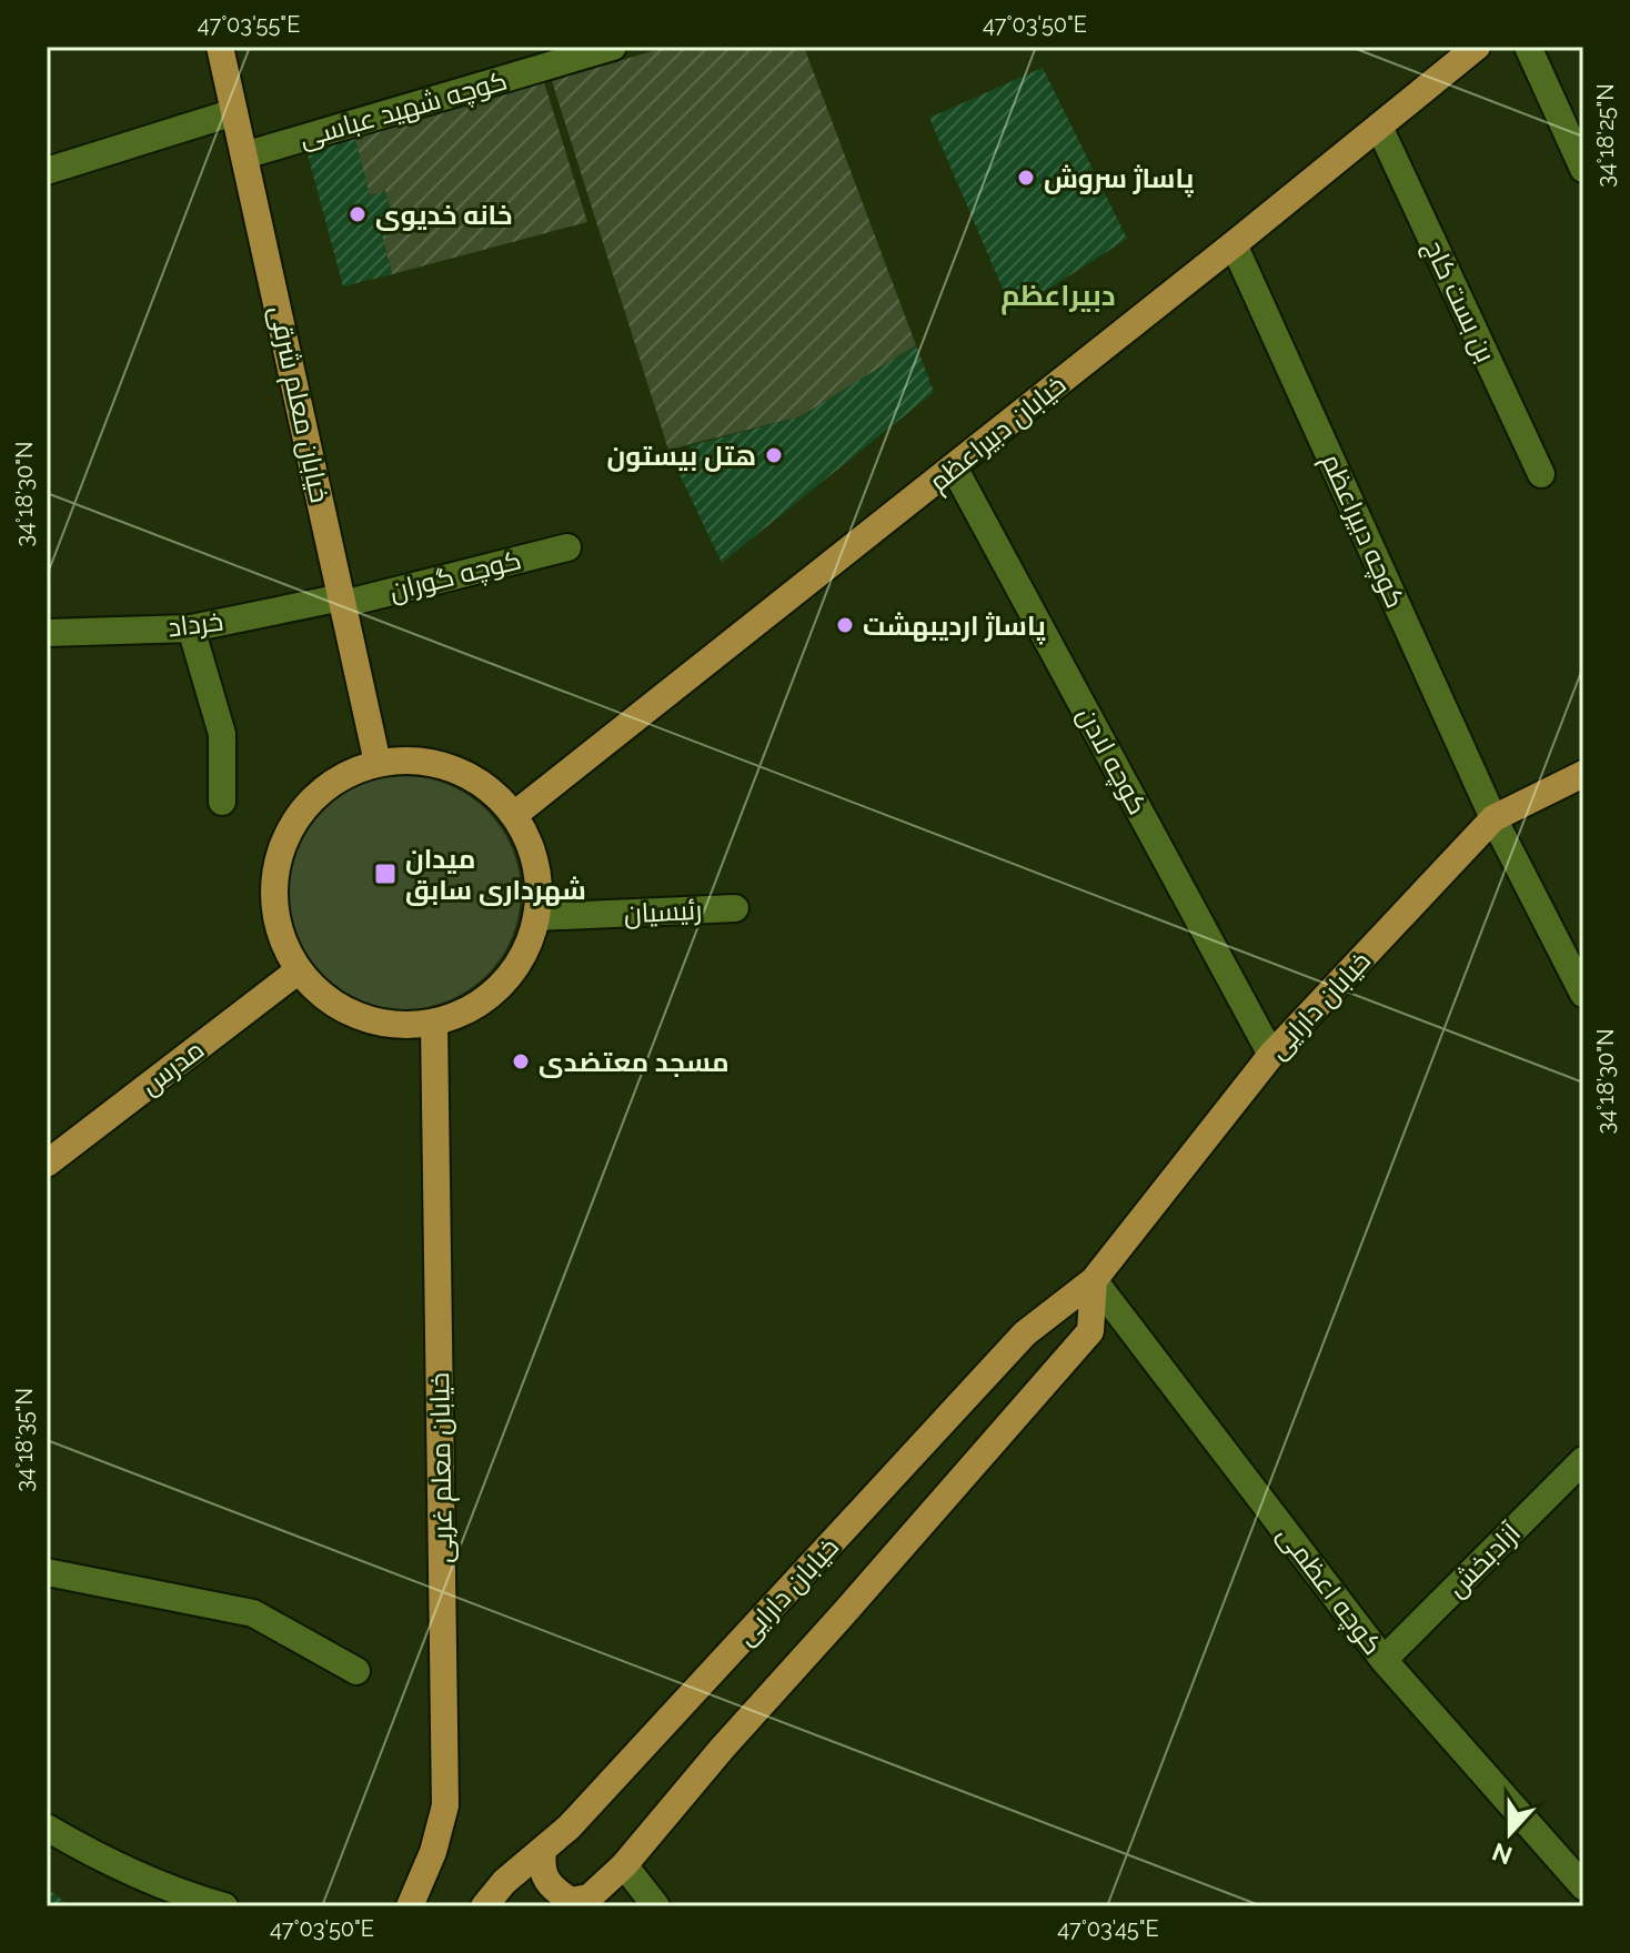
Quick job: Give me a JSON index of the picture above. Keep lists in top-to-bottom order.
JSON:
{
  "streets": {
    "main road": [
      "خیابان معلم شرقی",
      "خیابان دبیراعظم",
      "خیابان دارایی",
      "مدرس",
      "خیابان معلم غربی"
    ],
    "street": [
      "کوچه شهید عباسی",
      "بن بست کاج",
      "کوچه دبیراعظم",
      "کوچه گوران",
      "خرداد",
      "کوچه لادن",
      "رئیسیان",
      "آزادبخش",
      "کوچه اعظمی"
    ]
  },
  "crossings": [
    ["کوچه شهید عباسی", "خیابان معلم شرقی"],
    ["بن بست کاج", "خیابان دبیراعظم"],
    ["خیابان معلم شرقی", "خیابان دبیراعظم"],
    ["خیابان معلم شرقی", "کوچه گوران"],
    ["خیابان معلم شرقی", "خرداد"],
    ["خیابان معلم شرقی", "رئیسیان"],
    ["خیابان معلم شرقی", "مدرس"],
    ["خیابان معلم شرقی", "خیابان معلم غربی"],
    ["خیابان دبیراعظم", "کوچه دبیراعظم"],
    ["خیابان دبیراعظم", "کوچه لادن"],
    ["خیابان دبیراعظم", "رئیسیان"],
    ["خیابان دبیراعظم", "مدرس"],
    ["خیابان دبیراعظم", "خیابان معلم غربی"],
    ["کوچه دبیراعظم", "خیابان دارایی"],
    ["کوچه گوران", "خرداد"],
    ["کوچه لادن", "خیابان دارایی"],
    ["رئیسیان", "مدرس"],
    ["رئیسیان", "خیابان معلم غربی"],
    ["خیابان دارایی", "کوچه اعظمی"],
    ["مدرس", "خیابان معلم غربی"],
    ["آزادبخش", "کوچه اعظمی"]
  ],
  "districts": ["دبیراعظم"],
  "places": {
    "other": [
      "پاساژ سروش",
      "خانه خدیوی",
      "هتل بیستون",
      "پاساژ اردیبهشت",
      "مسجد معتضدی"
    ],
    "transit": ["میدان شهرداری سابق"]
  },
  "north": "bottom",
  "coordinates": [
    "47°03'55\"E",
    "47°03'50\"E",
    "34°18'25\"N",
    "34°18'30\"N",
    "34°18'35\"N",
    "47°03'45\"E"
  ]
}
